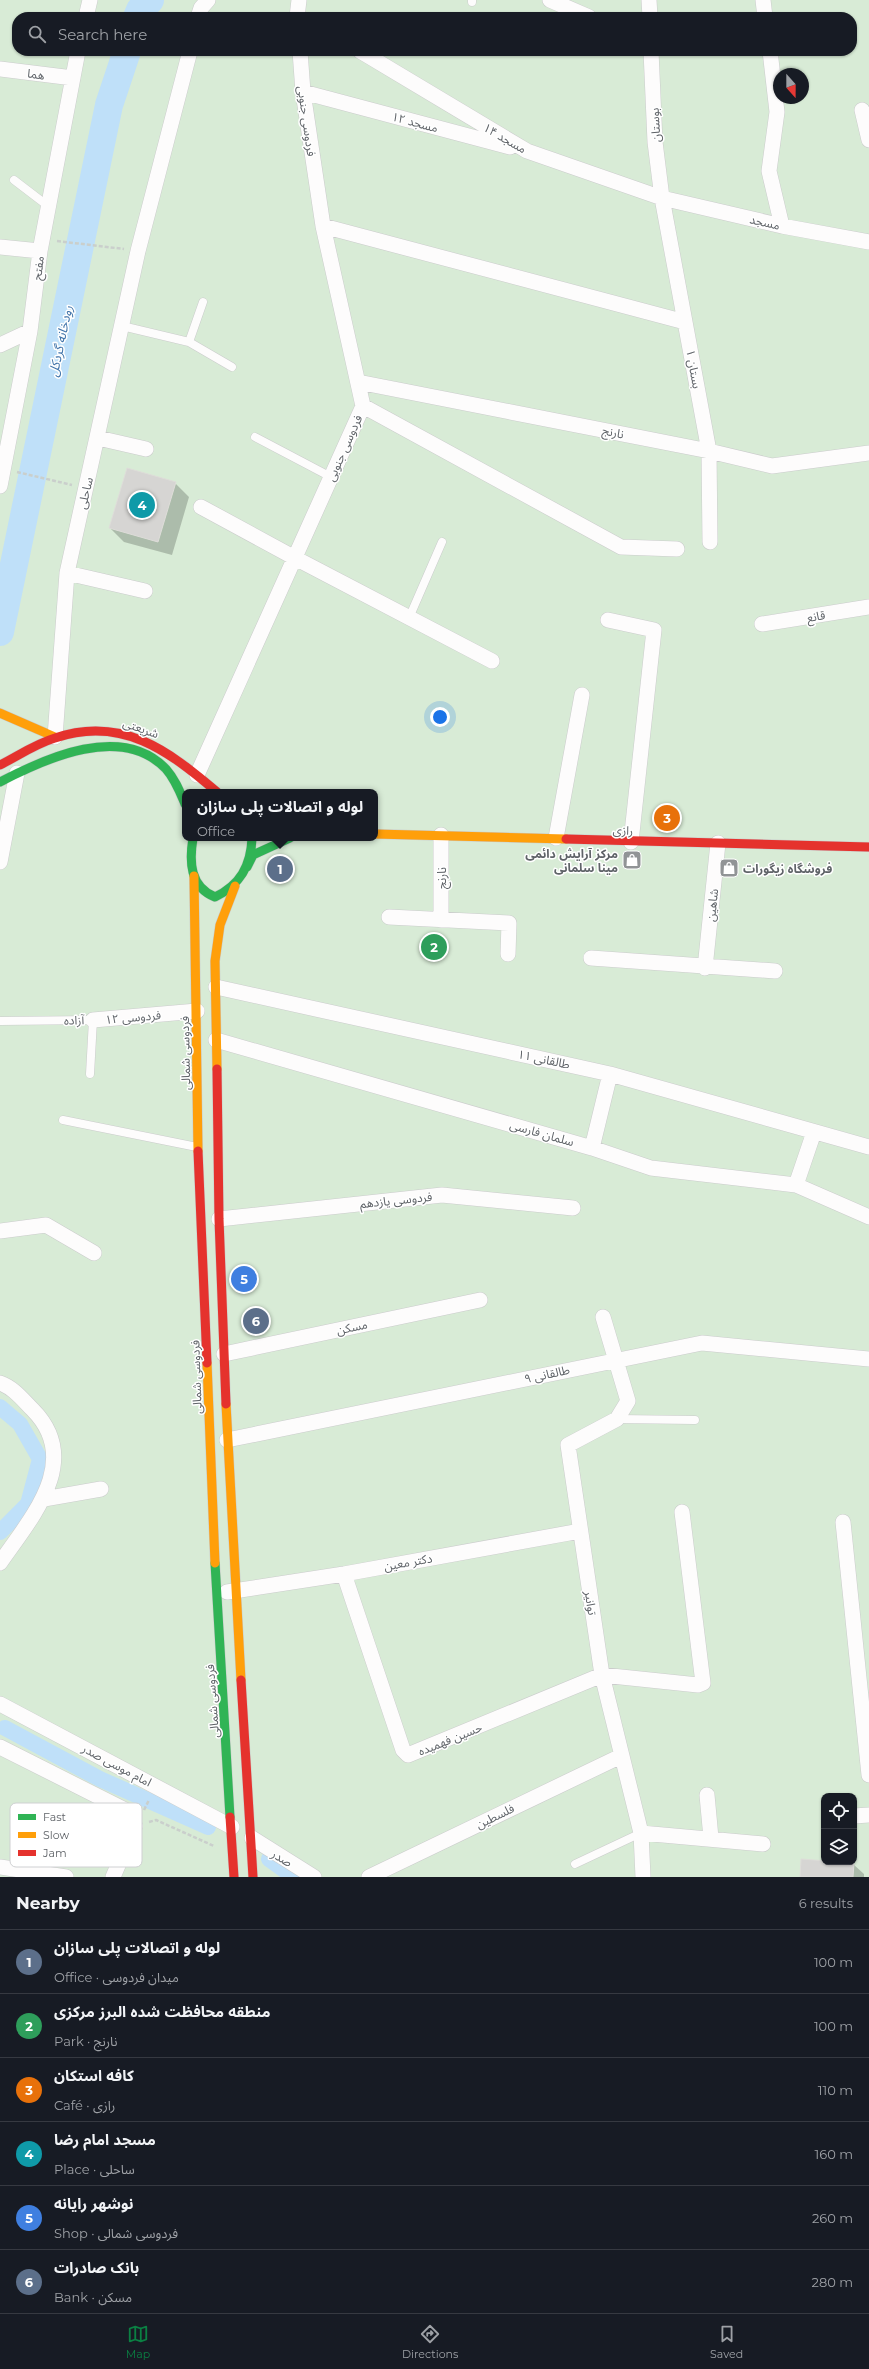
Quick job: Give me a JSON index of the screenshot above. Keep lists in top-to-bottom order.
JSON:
{
  "streets": {
    "street": [
      "هما",
      "فردوسی جنوبی",
      "مسجد ۱۲",
      "بوستان",
      "مسجد ۱۴",
      "مسجد",
      "مفتح",
      "بستان ۱",
      "نارنج",
      "ساحلی",
      "قانع",
      "شریعتی",
      "رازی",
      "شاهین",
      "فردوسی ۱۲",
      "فردوسی شمالی",
      "طالقانی ۱۱",
      "سلمان فارسی",
      "فردوسی یازدهم",
      "مسکن",
      "طالقانی ۹",
      "دکتر معین",
      "توانیر",
      "حسین فهمیده",
      "امام موسی صدر",
      "فلسطین",
      "صدر"
    ],
    "lane": ["آزاده"]
  },
  "crossings": [
    ["هما", "مفتح"],
    ["فردوسی جنوبی", "مسجد ۱۲"],
    ["فردوسی جنوبی", "نارنج"],
    ["فردوسی جنوبی", "شریعتی"],
    ["مسجد ۱۲", "مسجد ۱۴"],
    ["بوستان", "مسجد ۱۴"],
    ["بوستان", "مسجد"],
    ["بوستان", "بستان ۱"],
    ["مسجد ۱۴", "مسجد"],
    ["مسجد ۱۴", "بستان ۱"],
    ["مسجد", "بستان ۱"],
    ["بستان ۱", "نارنج"],
    ["نارنج", "رازی"],
    ["ساحلی", "شریعتی"],
    ["رازی", "شاهین"],
    ["فردوسی ۱۲", "آزاده"],
    ["فردوسی ۱۲", "فردوسی شمالی"],
    ["فردوسی شمالی", "دکتر معین"],
    ["فردوسی شمالی", "امام موسی صدر"],
    ["دکتر معین", "توانیر"],
    ["دکتر معین", "حسین فهمیده"],
    ["توانیر", "حسین فهمیده"],
    ["توانیر", "فلسطین"]
  ],
  "water": ["رودخانه گردکل"],
  "places": {
    "shop": ["مرکز آرایش دائمی مینا سلمانی", "فروشگاه زیگورات"]
  },
  "legend": ["Fast", "Slow", "Jam"],
  "north": "bottom",
  "page": {
    "search": "Search here",
    "pins": [
      "4",
      "3",
      "1",
      "2",
      "5",
      "6"
    ],
    "popup": ["لوله و اتصالات پلی سازان", "Office"],
    "heading": ["Nearby", "6 results"],
    "list": [
      {
        "mark": "1",
        "name": "لوله و اتصالات پلی سازان",
        "note": "Office · میدان فردوسی",
        "value": "100 m"
      },
      {
        "mark": "2",
        "name": "منطقه محافظت شده البرز مرکزی",
        "note": "Park · نارنج",
        "value": "100 m"
      },
      {
        "mark": "3",
        "name": "کافه استکان",
        "note": "Café · رازی",
        "value": "110 m"
      },
      {
        "mark": "4",
        "name": "مسجد امام رضا",
        "note": "Place · ساحلی",
        "value": "160 m"
      },
      {
        "mark": "5",
        "name": "نوشهر رایانه",
        "note": "Shop · فردوسی شمالی",
        "value": "260 m"
      },
      {
        "mark": "6",
        "name": "بانک صادرات",
        "note": "Bank · مسکن",
        "value": "280 m"
      }
    ],
    "nav": ["Map", "Directions", "Saved"]
  }
}
